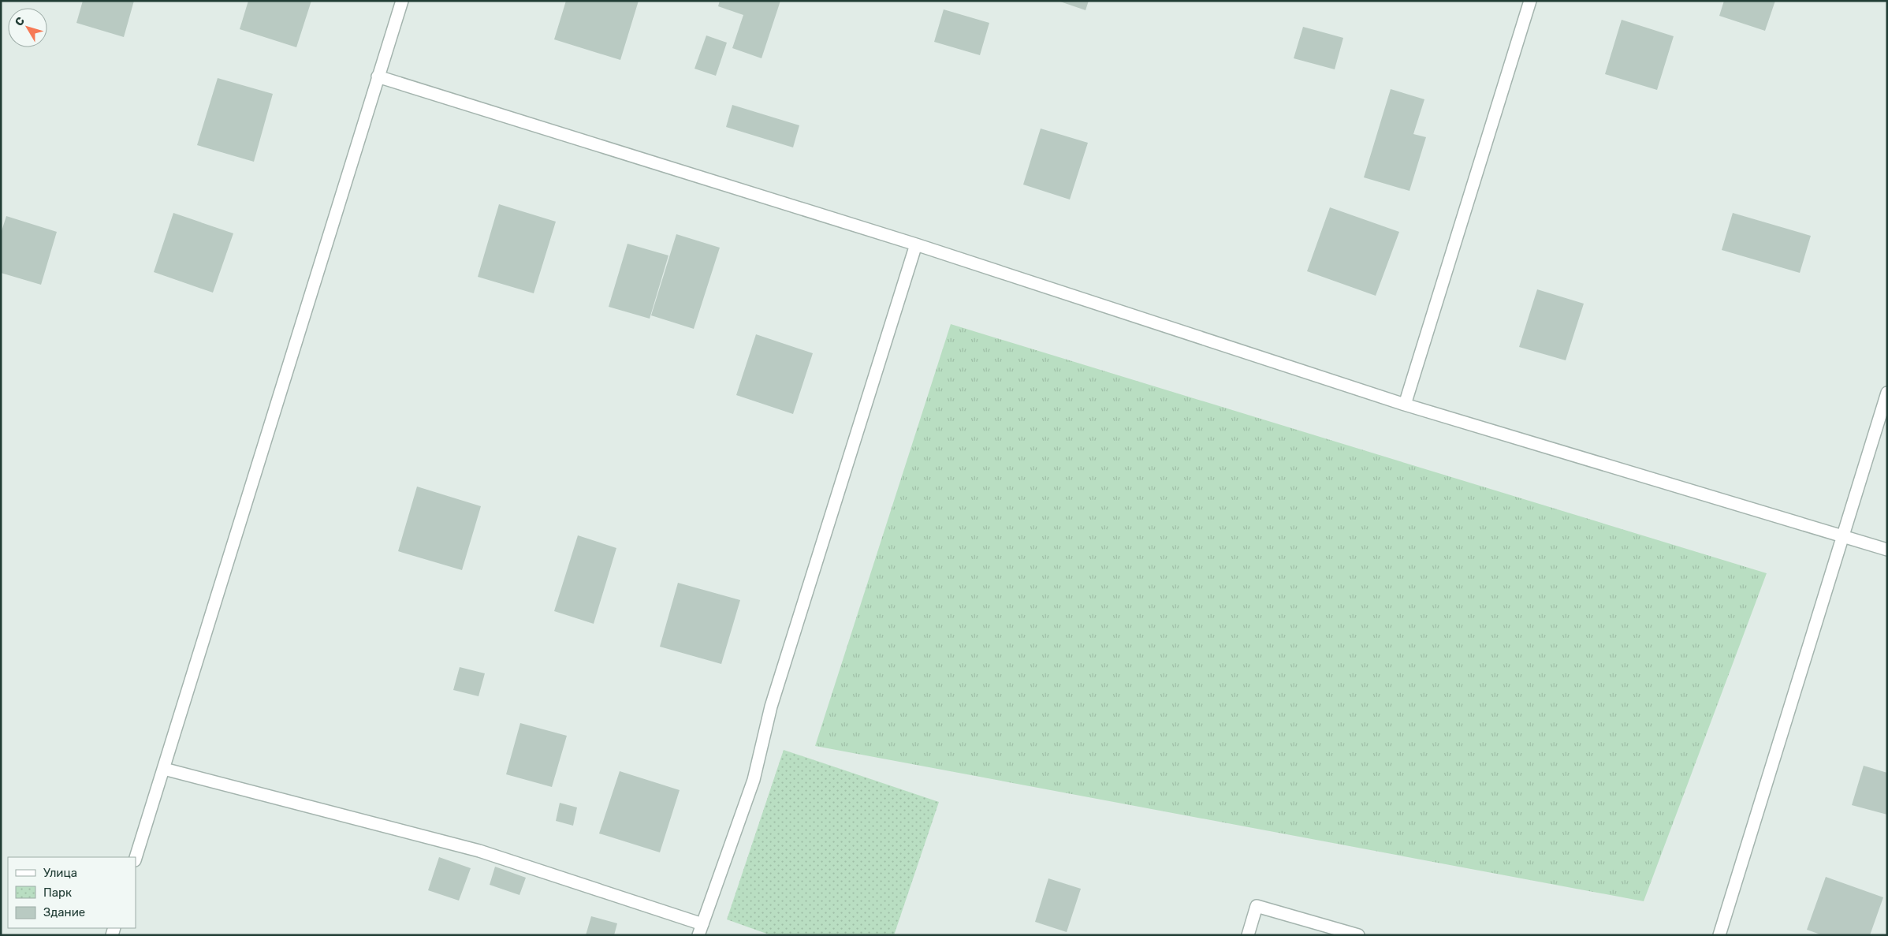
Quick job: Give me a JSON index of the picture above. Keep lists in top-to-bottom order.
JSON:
{
  "legend": ["Улица", "Парк", "Здание"],
  "north": "top left"
}
